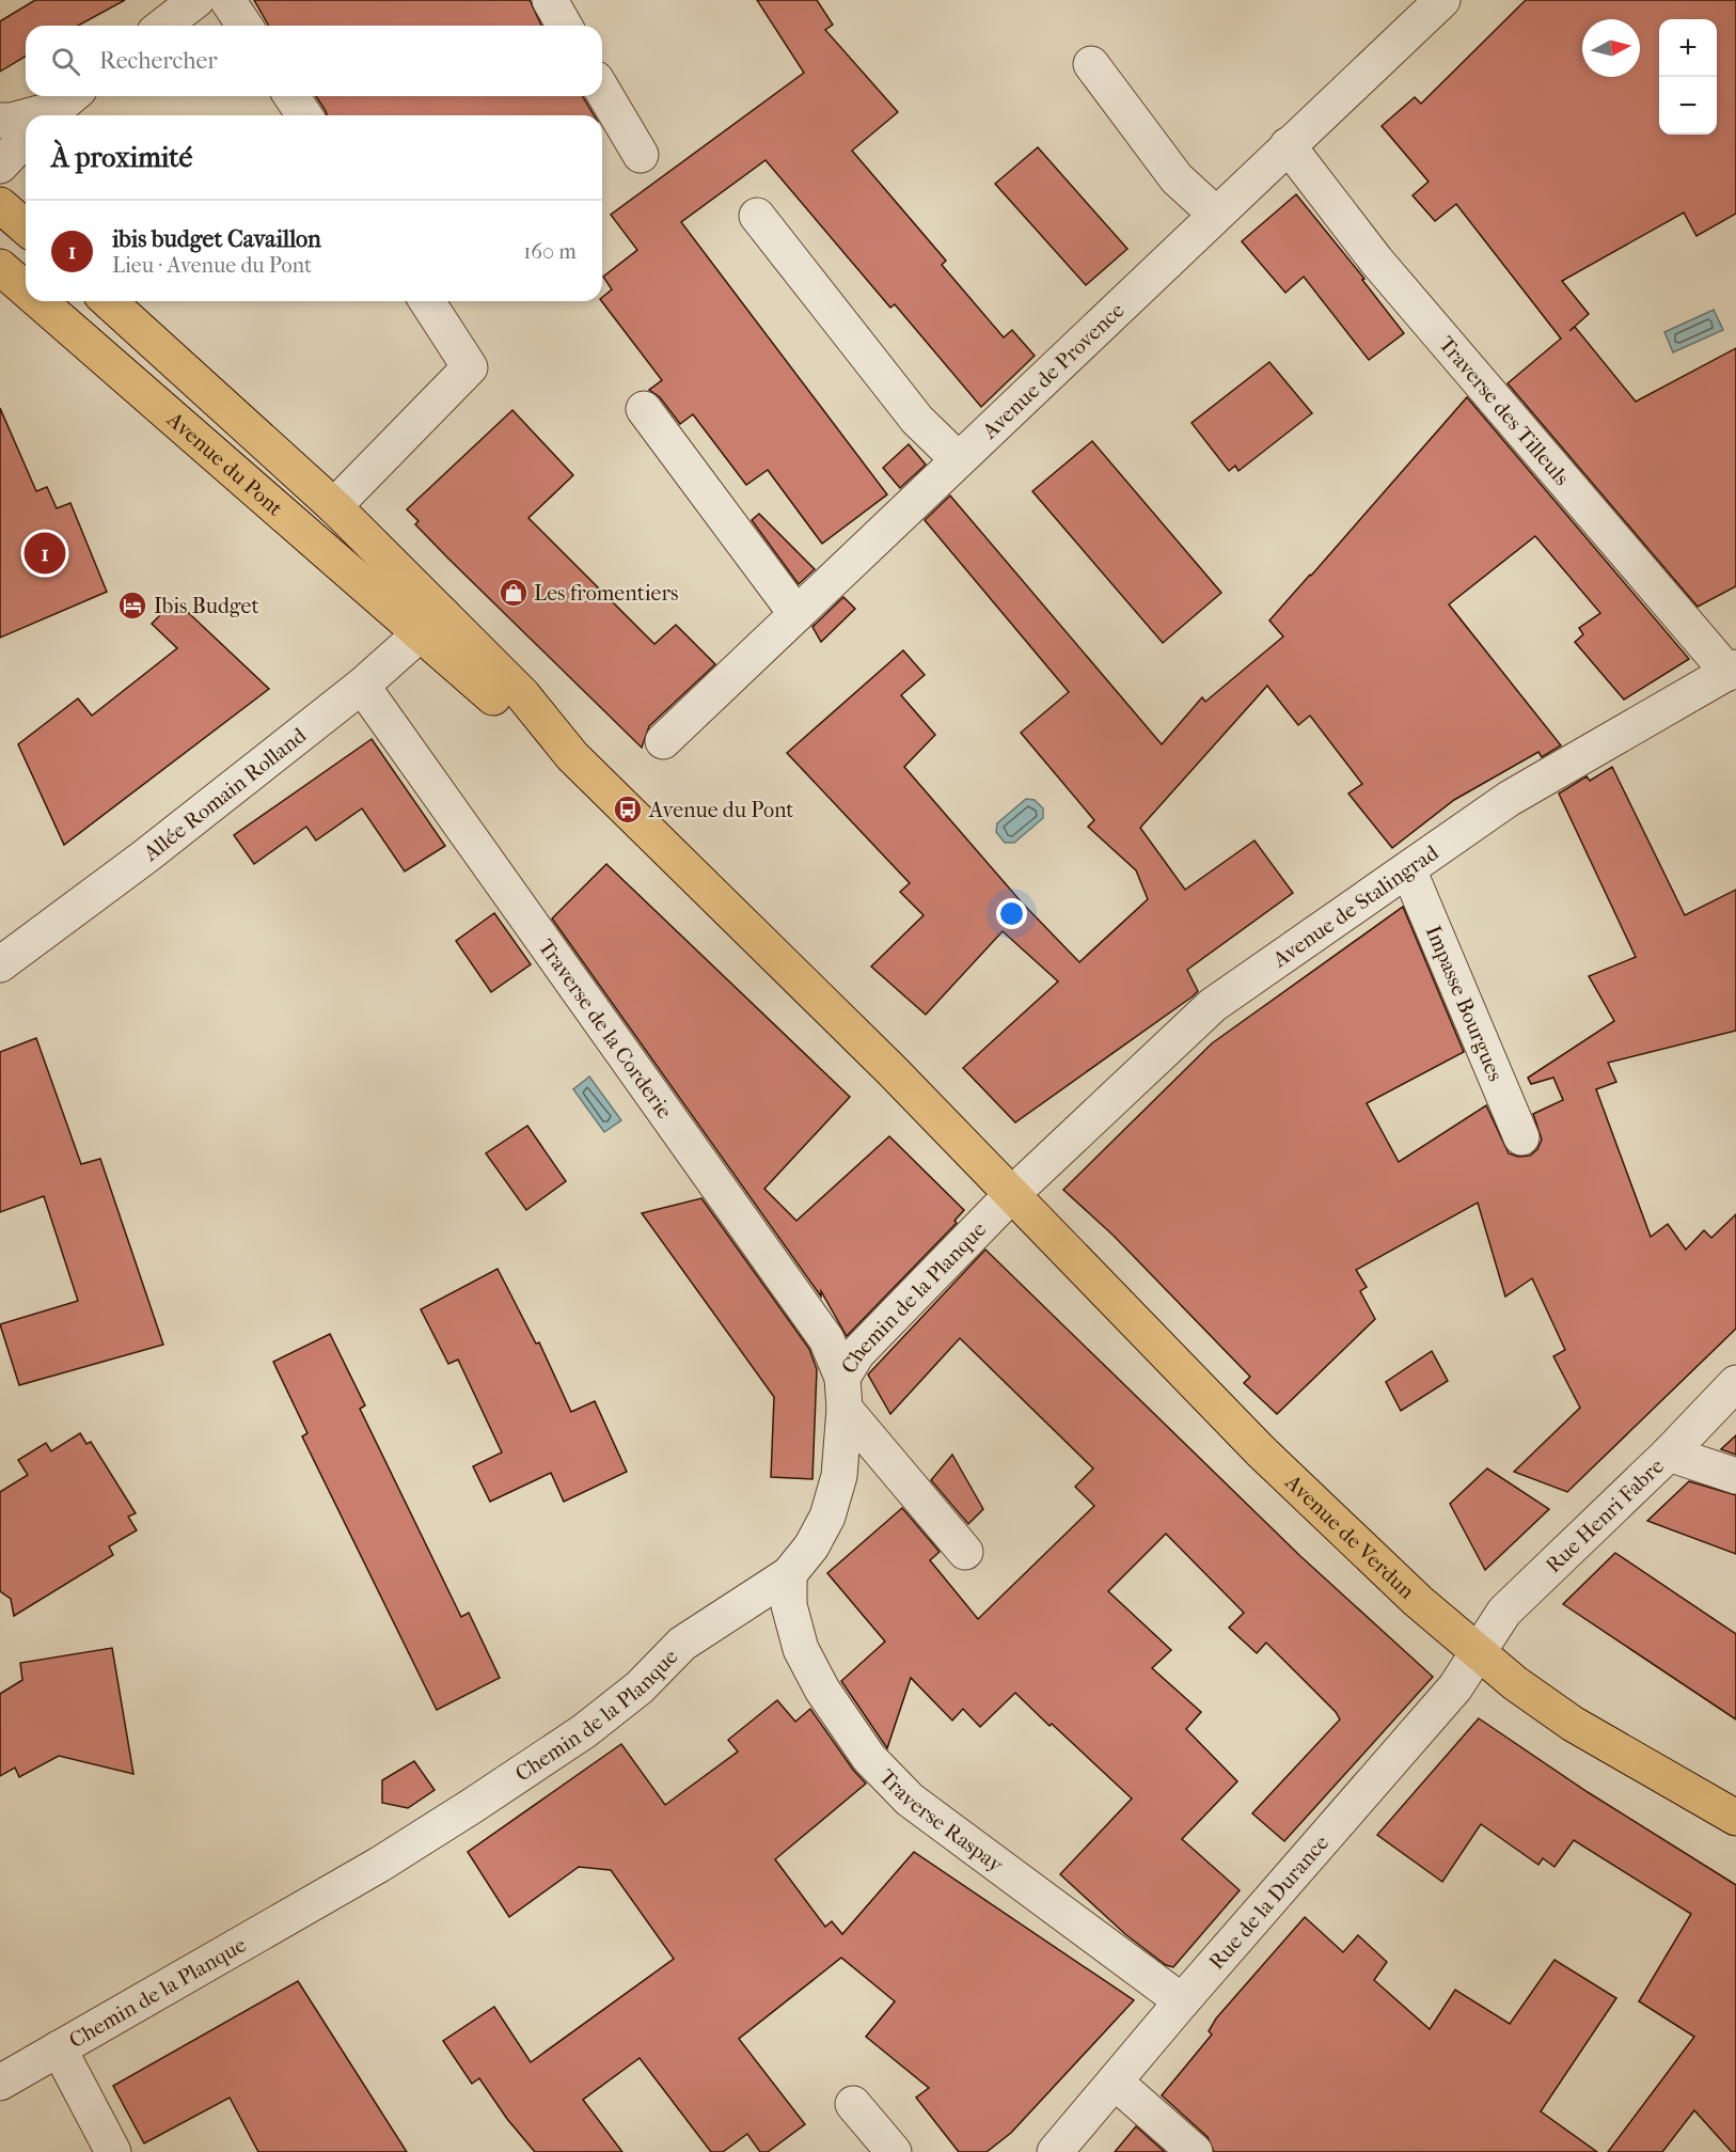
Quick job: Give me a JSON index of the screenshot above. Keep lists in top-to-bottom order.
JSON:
{
  "streets": {
    "main road": ["Avenue du Pont", "Avenue de Verdun"],
    "street": [
      "Avenue de Provence",
      "Traverse des Tilleuls",
      "Allée Romain Rolland",
      "Avenue de Stalingrad",
      "Impasse Bourgues",
      "Traverse de la Corderie",
      "Chemin de la Planque",
      "Rue Henri Fabre",
      "Traverse Raspay",
      "Rue de la Durance"
    ]
  },
  "crossings": [
    ["Avenue de Provence", "Traverse des Tilleuls"],
    ["Traverse des Tilleuls", "Avenue de Stalingrad"],
    ["Avenue du Pont", "Allée Romain Rolland"],
    ["Avenue du Pont", "Avenue de Stalingrad"],
    ["Avenue du Pont", "Chemin de la Planque"],
    ["Avenue du Pont", "Avenue de Verdun"],
    ["Allée Romain Rolland", "Traverse de la Corderie"],
    ["Avenue de Stalingrad", "Impasse Bourgues"],
    ["Avenue de Stalingrad", "Chemin de la Planque"],
    ["Avenue de Stalingrad", "Avenue de Verdun"],
    ["Traverse de la Corderie", "Chemin de la Planque"],
    ["Chemin de la Planque", "Avenue de Verdun"],
    ["Chemin de la Planque", "Traverse Raspay"],
    ["Rue Henri Fabre", "Avenue de Verdun"],
    ["Rue Henri Fabre", "Rue de la Durance"],
    ["Avenue de Verdun", "Rue de la Durance"],
    ["Traverse Raspay", "Rue de la Durance"]
  ],
  "places": {
    "shop": ["Les fromentiers"],
    "hotel": ["Ibis Budget"],
    "bus stop": ["Avenue du Pont"]
  },
  "north": "right",
  "page": {
    "map_buttons": ["+", "−"],
    "search": "Rechercher",
    "heading": "À proximité",
    "list": [
      {
        "mark": "1",
        "name": "ibis budget Cavaillon",
        "note": "Lieu · Avenue du Pont",
        "value": "160 m"
      }
    ],
    "pins": "1"
  }
}
